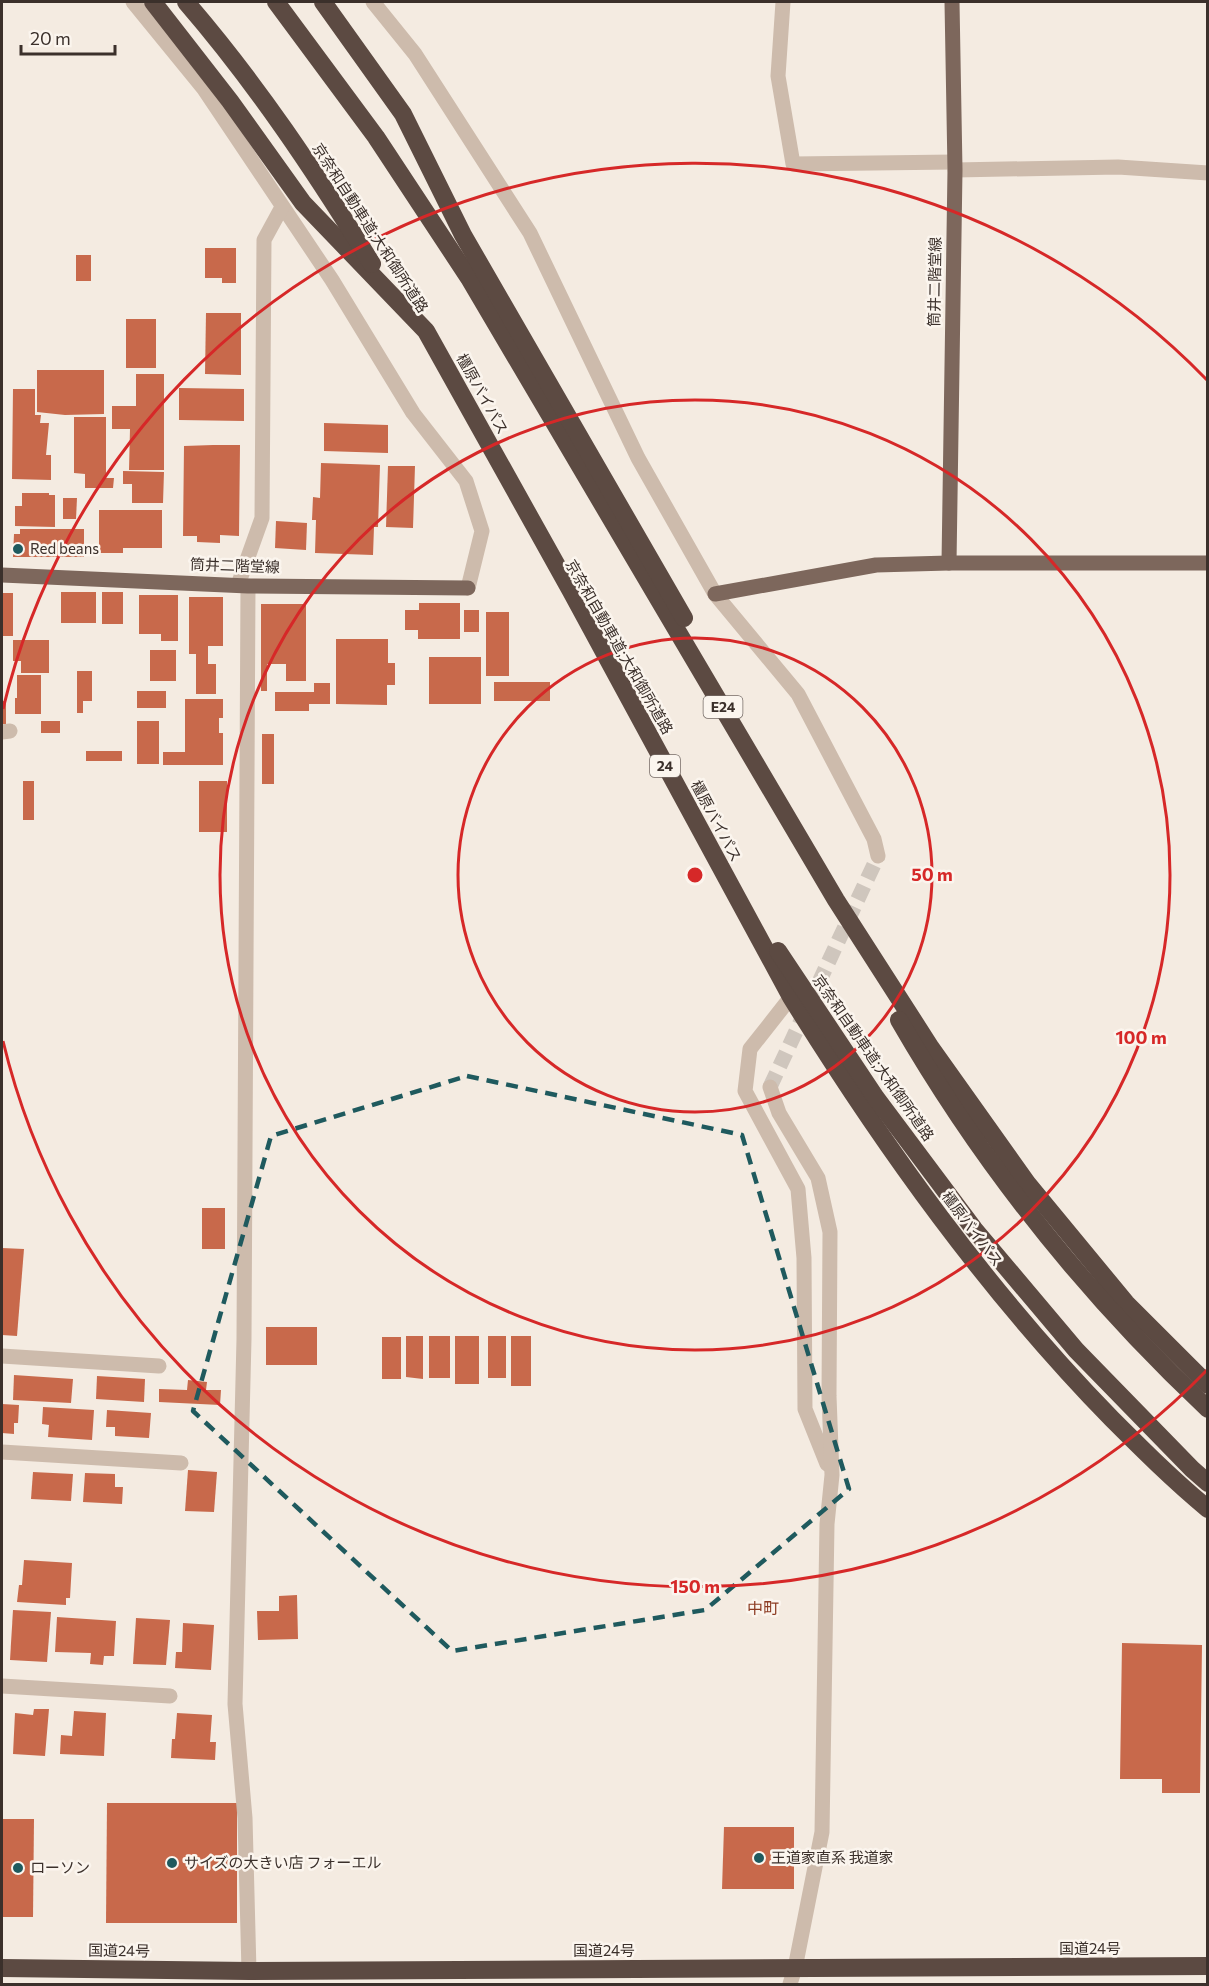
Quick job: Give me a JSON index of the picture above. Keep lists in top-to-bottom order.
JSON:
{
  "streets": {
    "highway": [
      "京奈和自動車道;大和御所道路",
      "橿原バイパス",
      "E24",
      "24",
      "国道24号"
    ],
    "main road": ["筒井二階堂線"]
  },
  "districts": ["中町"],
  "places": [
    "Red beans",
    "王道家直系 我道家",
    "サイズの大きい店 フォーエル",
    "ローソン"
  ],
  "scale_bar": "20 m",
  "rings": ["50 m", "100 m", "150 m"]
}
